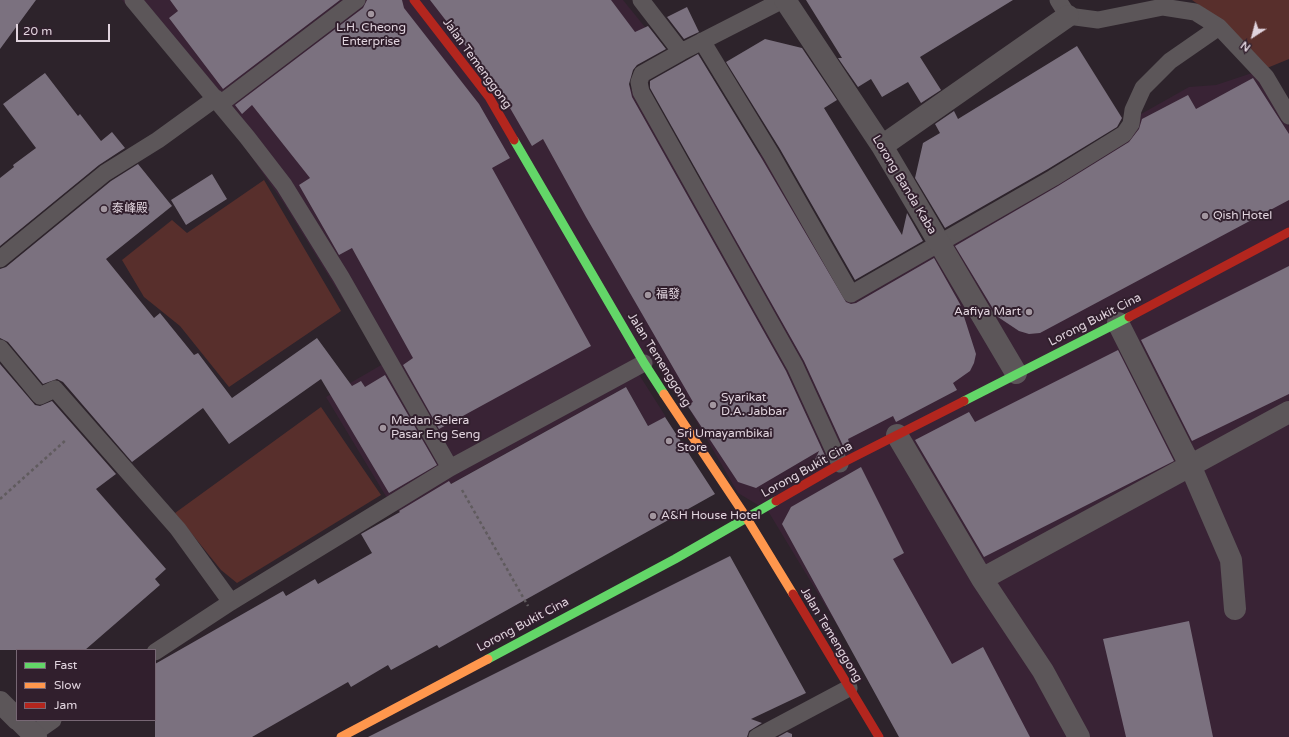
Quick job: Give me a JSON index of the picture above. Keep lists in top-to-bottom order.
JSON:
{
  "streets": {
    "street": ["Jalan Temenggong", "Lorong Banda Kaba", "Lorong Bukit Cina"]
  },
  "crossings": [
    ["Jalan Temenggong", "Lorong Bukit Cina"],
    ["Lorong Banda Kaba", "Lorong Bukit Cina"]
  ],
  "places": [
    "L.H. Cheong Enterprise",
    "泰峰殿",
    "Qish Hotel",
    "福發",
    "Aafiya Mart",
    "Syarikat D.A. Jabbar",
    "Medan Selera Pasar Eng Seng",
    "Sri Umayambikai Store",
    "A&H House Hotel"
  ],
  "legend": ["Fast", "Slow", "Jam"],
  "scale_bar": "20 m",
  "north": "bottom left"
}
